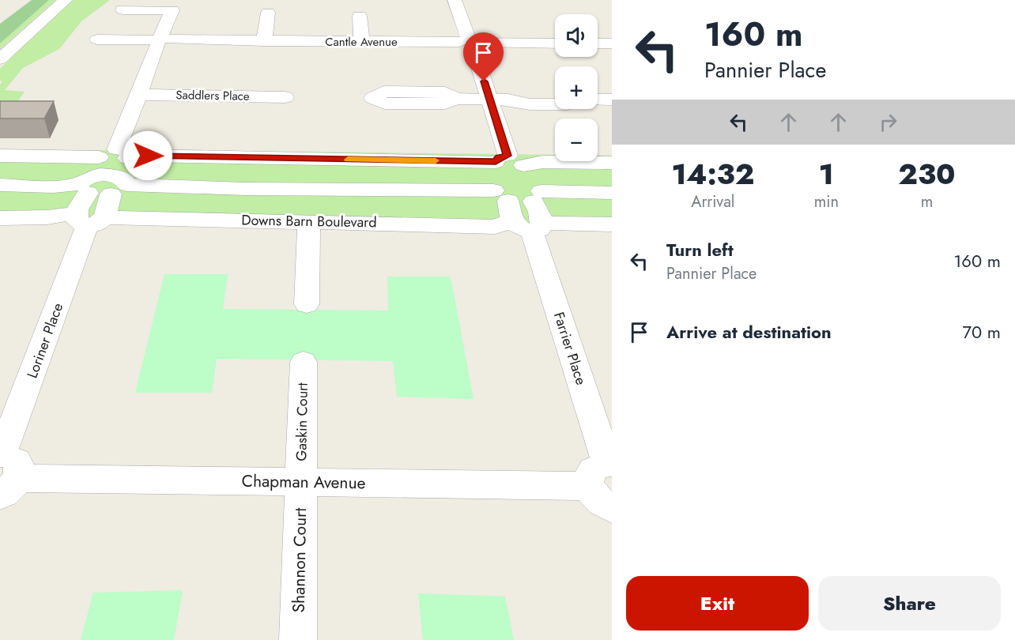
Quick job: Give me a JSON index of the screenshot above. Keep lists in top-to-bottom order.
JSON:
{
  "streets": {
    "street": [
      "Cantle Avenue",
      "Saddlers Place",
      "Downs Barn Boulevard",
      "Loriner Place",
      "Farrier Place",
      "Gaskin Court",
      "Chapman Avenue",
      "Shannon Court"
    ]
  },
  "crossings": [
    ["Cantle Avenue", "Farrier Place"],
    ["Downs Barn Boulevard", "Loriner Place"],
    ["Downs Barn Boulevard", "Farrier Place"],
    ["Loriner Place", "Chapman Avenue"],
    ["Farrier Place", "Chapman Avenue"],
    ["Gaskin Court", "Chapman Avenue"],
    ["Gaskin Court", "Shannon Court"],
    ["Chapman Avenue", "Shannon Court"]
  ],
  "page": {
    "turn": ["160 m", "Pannier Place"],
    "map_buttons": ["+", "−"],
    "eta": [
      "14:32",
      "Arrival",
      "1",
      "min",
      "230",
      "m"
    ],
    "list": [
      {
        "name": "Turn left",
        "note": "Pannier Place",
        "value": "160 m"
      },
      {
        "name": "Arrive at destination",
        "value": "70 m"
      }
    ],
    "buttons": ["Exit", "Share"]
  }
}
